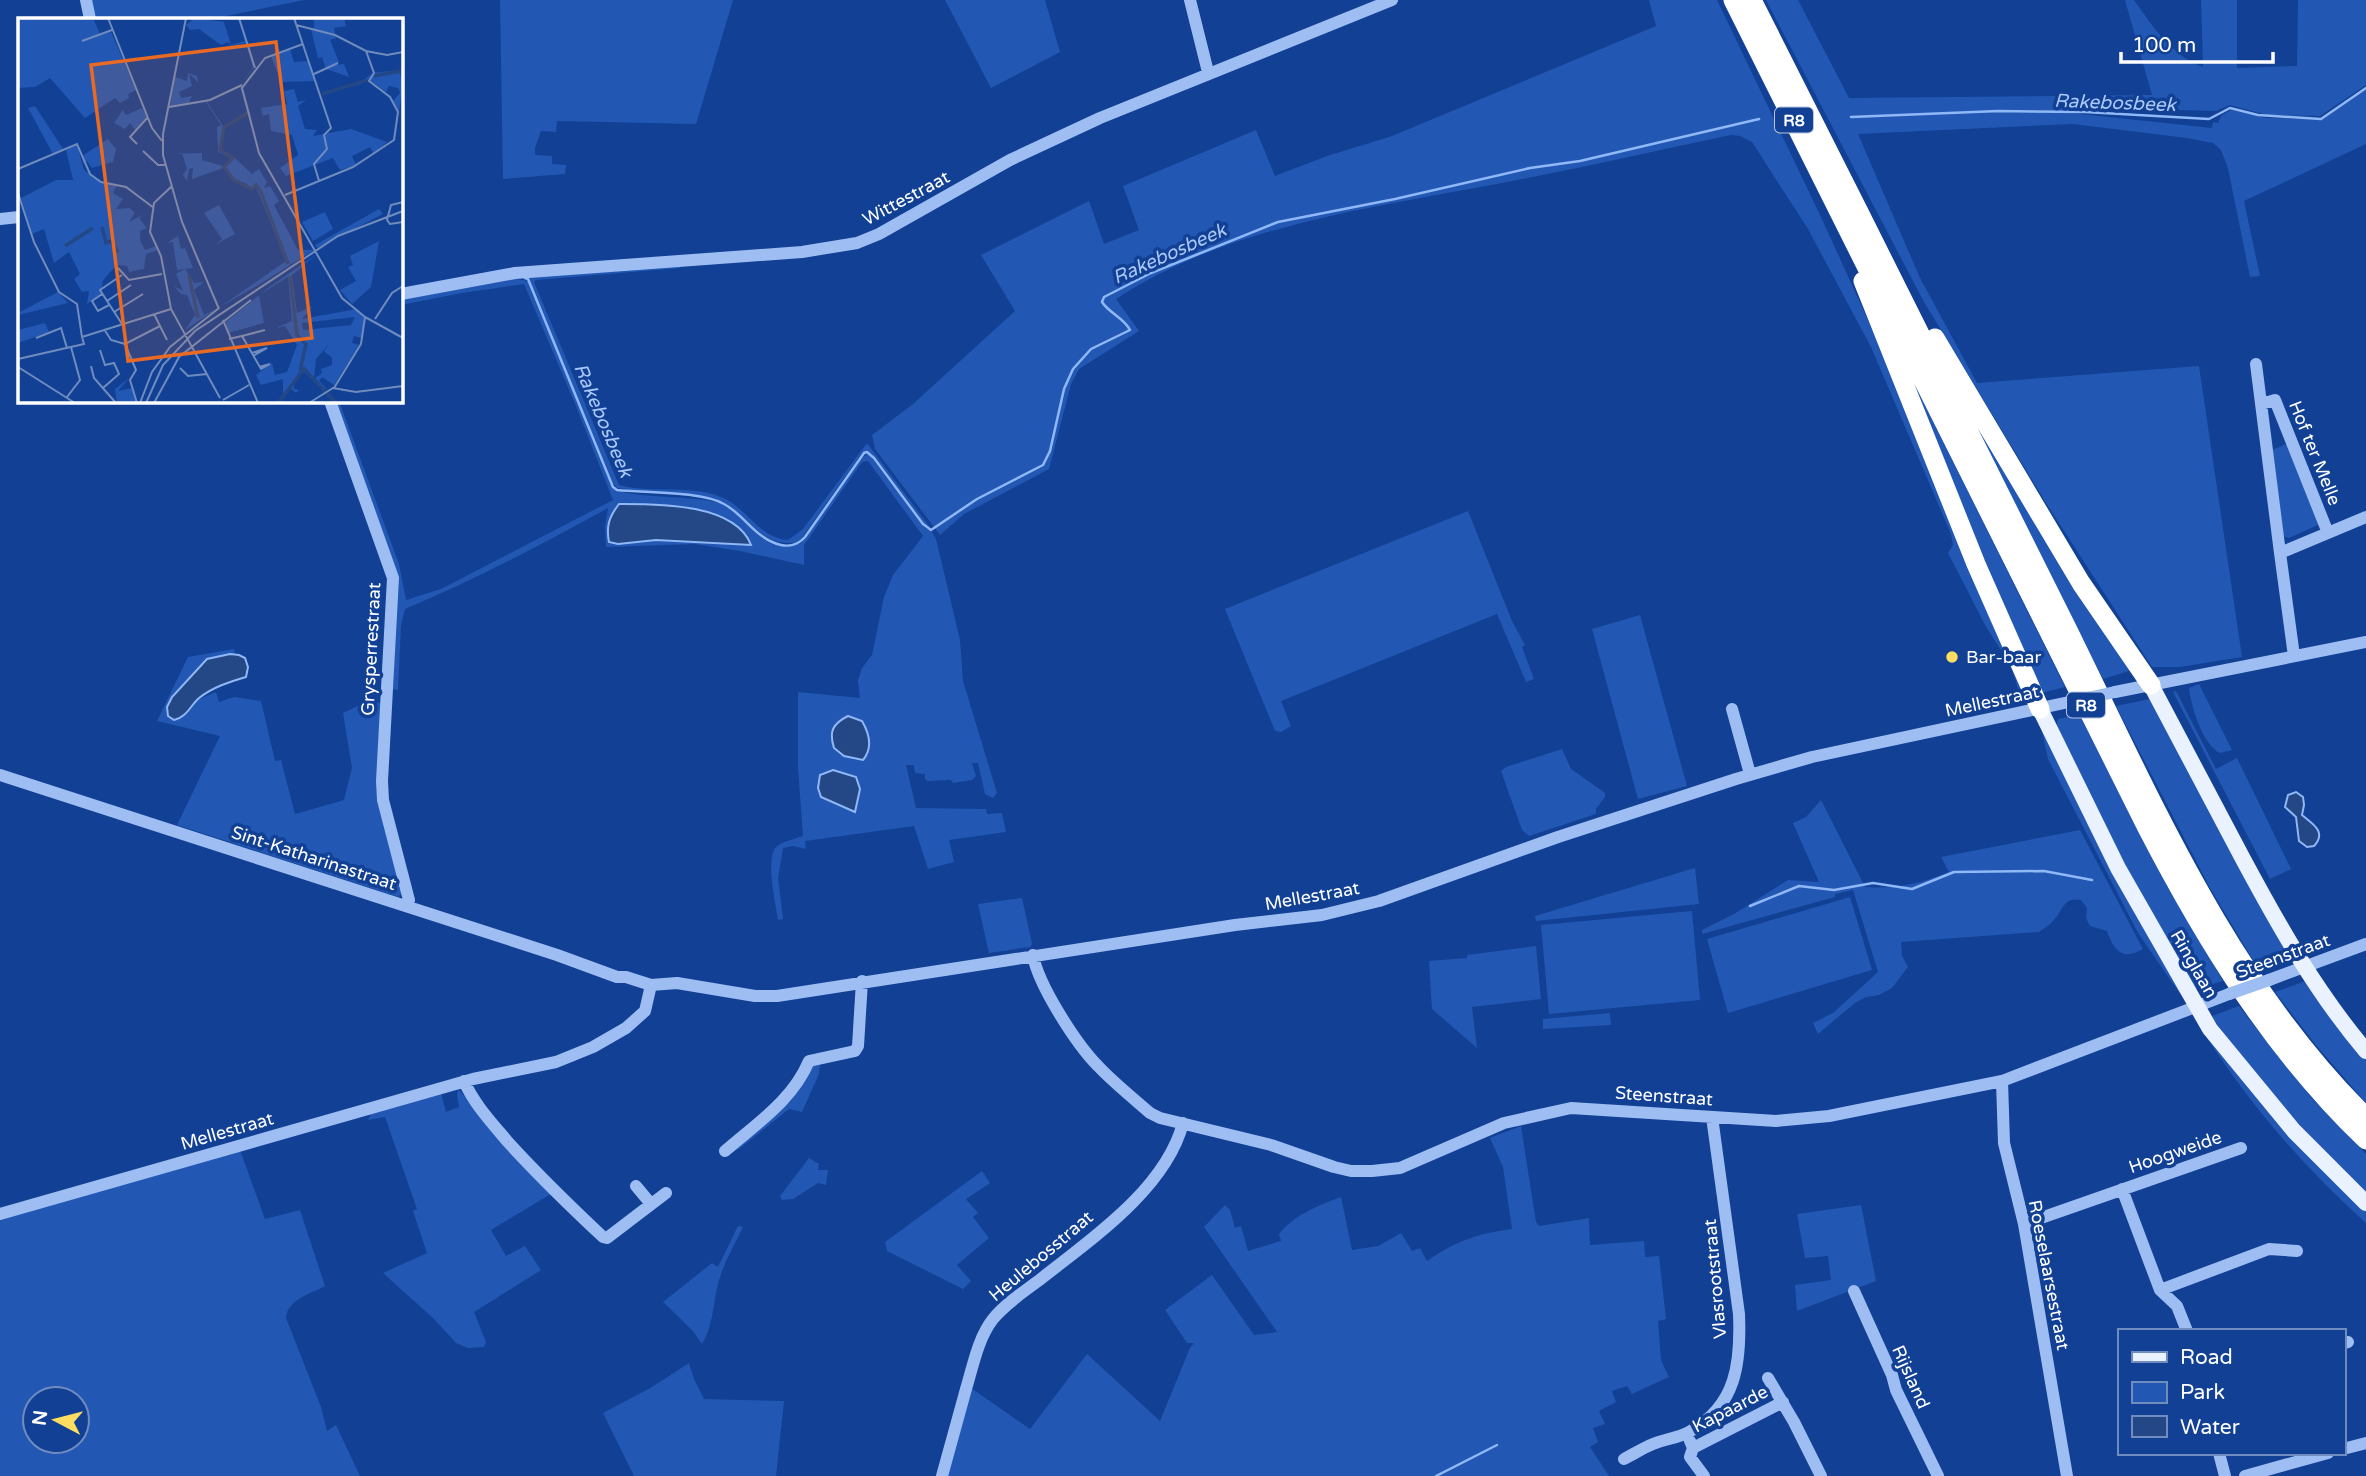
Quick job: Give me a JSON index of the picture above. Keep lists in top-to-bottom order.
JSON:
{
  "streets": {
    "highway": ["R8"],
    "main road": ["Ringlaan"],
    "street": [
      "Wittestraat",
      "Hof ter Melle",
      "Grysperrestraat",
      "Mellestraat",
      "Sint-Katharinastraat",
      "Steenstraat",
      "Hoogweide",
      "Heulebosstraat",
      "Roeselaarsestraat",
      "Vlasrootstraat",
      "Rijsland",
      "Kapaarde"
    ]
  },
  "crossings": [
    ["R8", "Mellestraat"],
    ["R8", "Ringlaan"],
    ["Hof ter Melle", "Mellestraat"],
    ["Grysperrestraat", "Sint-Katharinastraat"],
    ["Mellestraat", "Sint-Katharinastraat"],
    ["Mellestraat", "Steenstraat"],
    ["Mellestraat", "Ringlaan"],
    ["Steenstraat", "Ringlaan"],
    ["Steenstraat", "Heulebosstraat"],
    ["Steenstraat", "Roeselaarsestraat"],
    ["Steenstraat", "Vlasrootstraat"],
    ["Hoogweide", "Roeselaarsestraat"]
  ],
  "water": ["Rakebosbeek"],
  "places": ["Bar-baar"],
  "legend": ["Road", "Park", "Water"],
  "scale_bar": "100 m",
  "north": "left"
}
